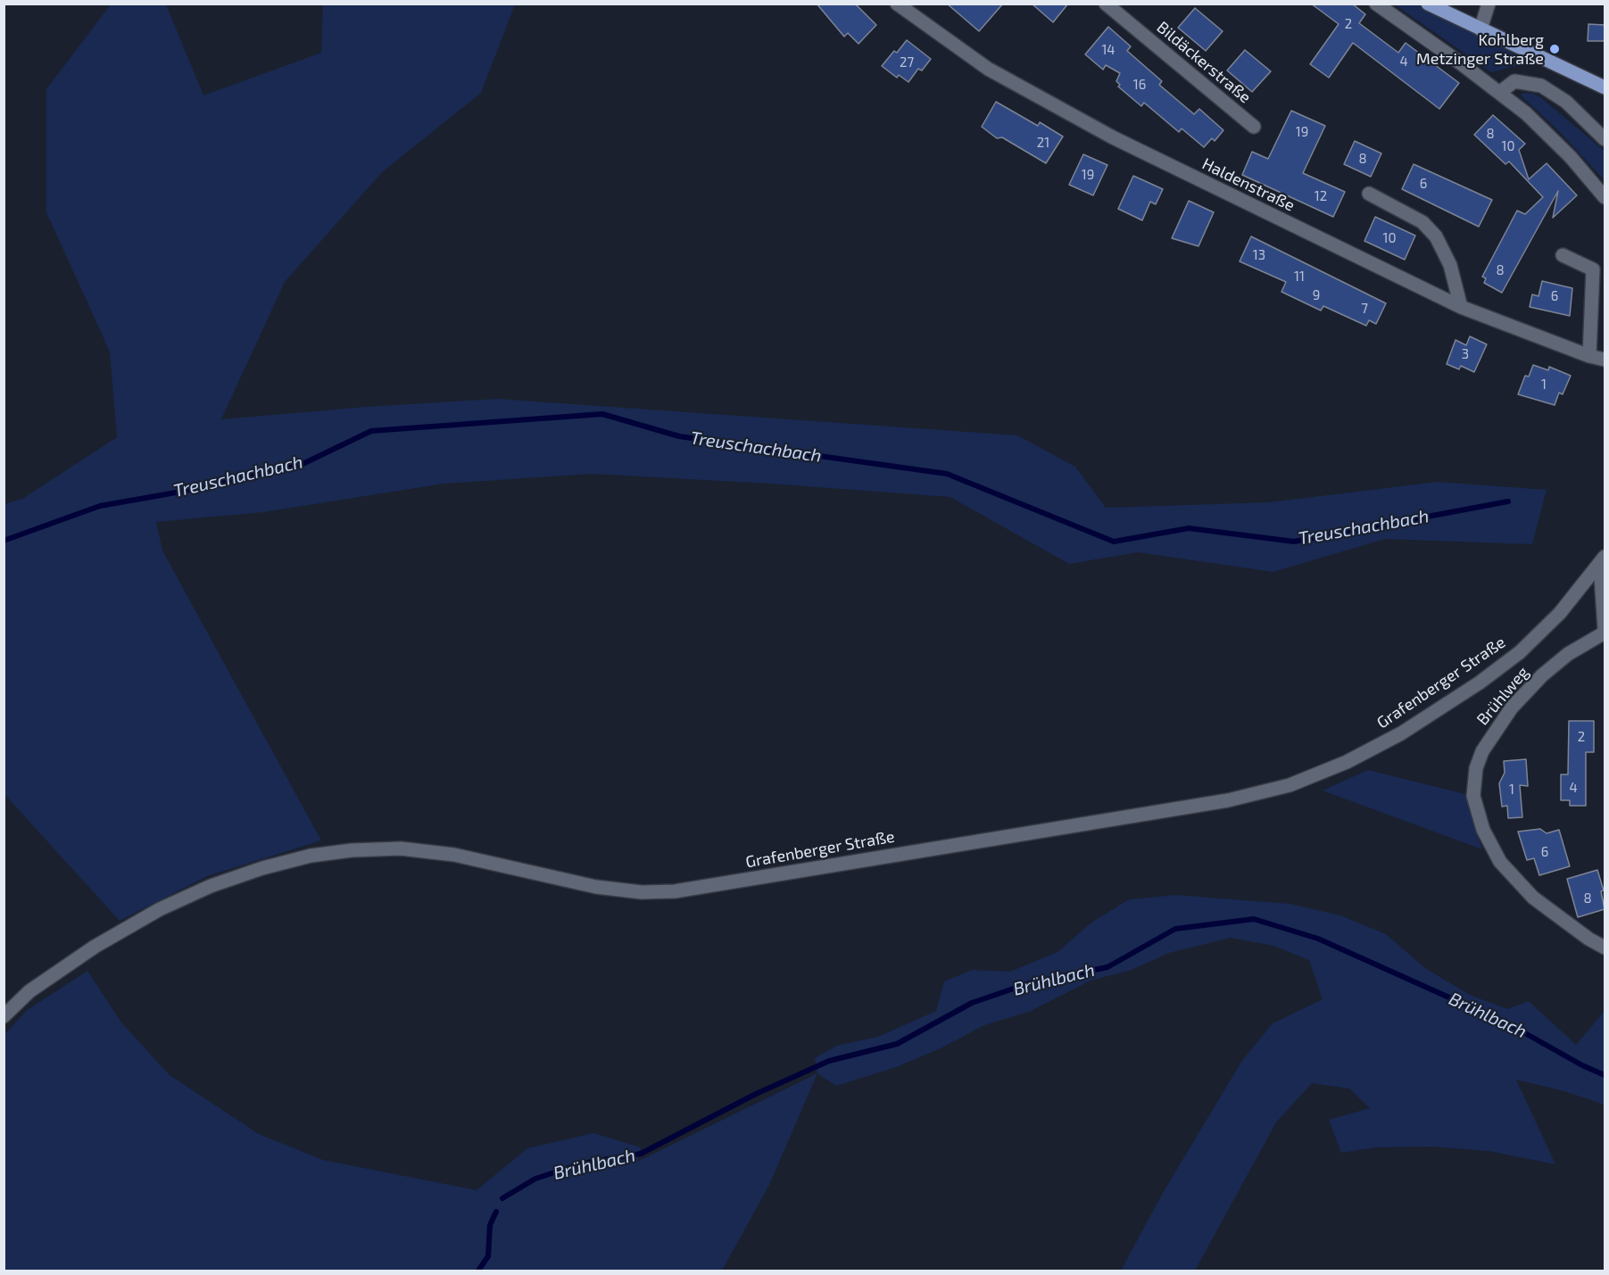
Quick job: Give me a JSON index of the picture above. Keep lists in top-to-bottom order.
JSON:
{
  "streets": {
    "street": [
      "Bildäckerstraße",
      "Haldenstraße",
      "Grafenberger Straße",
      "Brühlweg"
    ]
  },
  "crossings": [
    ["Grafenberger Straße", "Brühlweg"]
  ],
  "water": ["Treuschachbach", "Brühlbach"],
  "places": ["Kohlberg Metzinger Straße"],
  "house_numbers": [
    "2",
    "14",
    "4",
    "27",
    "16",
    "19",
    "8",
    "21",
    "10",
    "8",
    "19",
    "6",
    "12",
    "10",
    "13",
    "8",
    "11",
    "9",
    "6",
    "7",
    "3",
    "1",
    "2",
    "4",
    "1",
    "6",
    "8"
  ]
}
